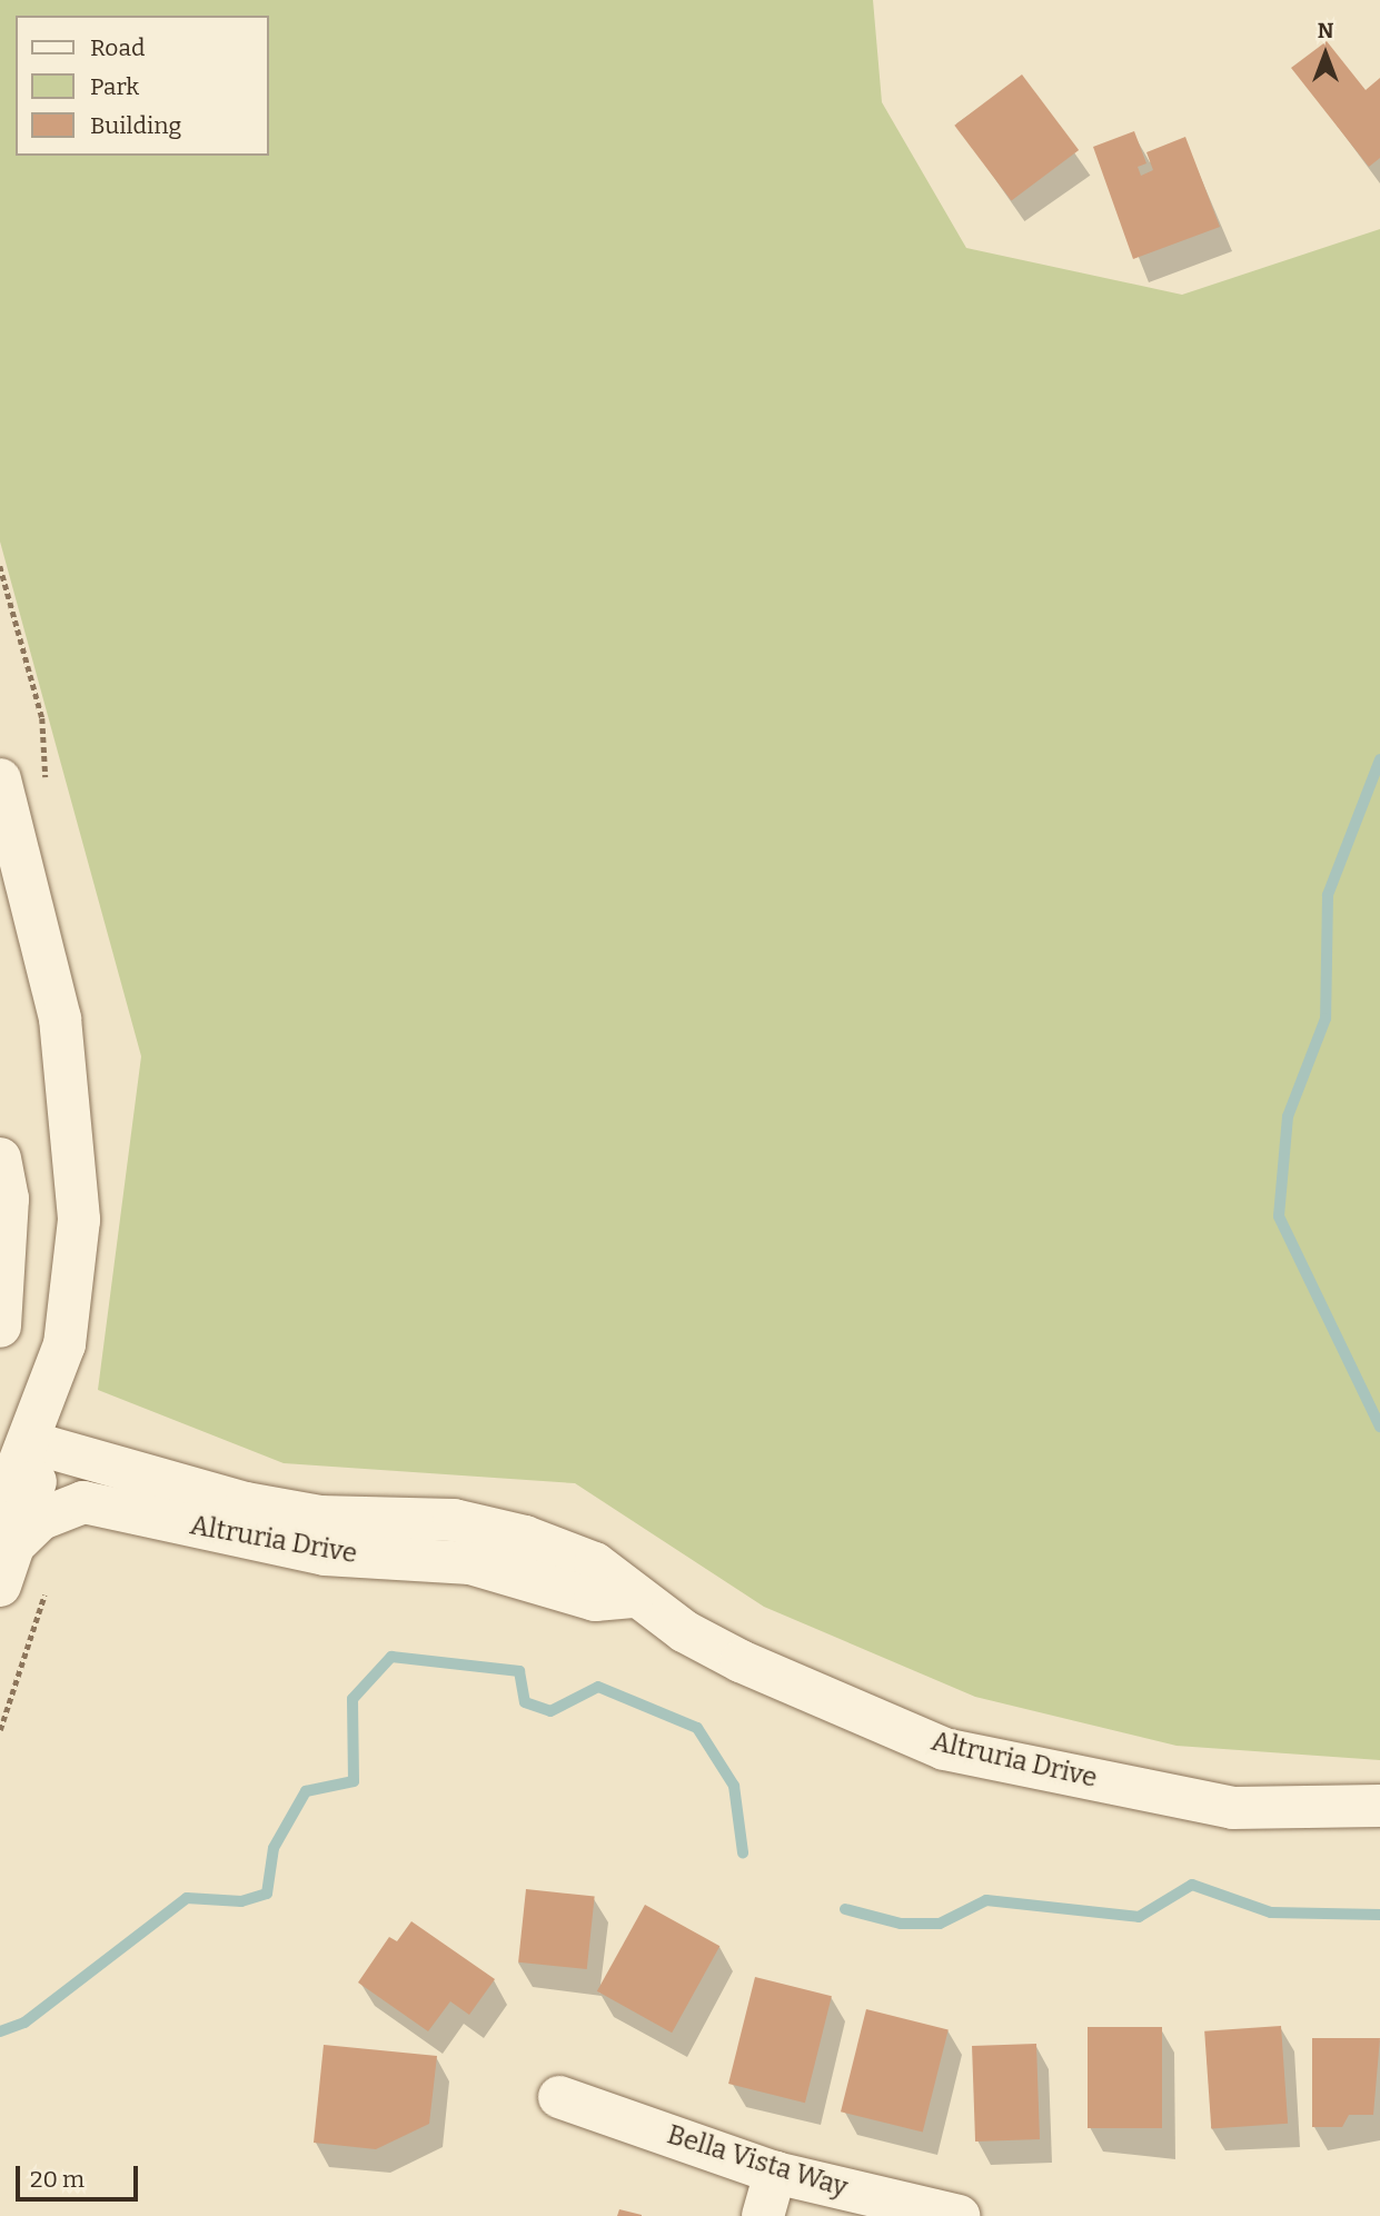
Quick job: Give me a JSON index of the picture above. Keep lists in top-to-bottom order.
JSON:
{
  "streets": {
    "street": ["Altruria Drive", "Bella Vista Way"]
  },
  "legend": ["Road", "Park", "Building"],
  "scale_bar": "20 m",
  "north": "top"
}
